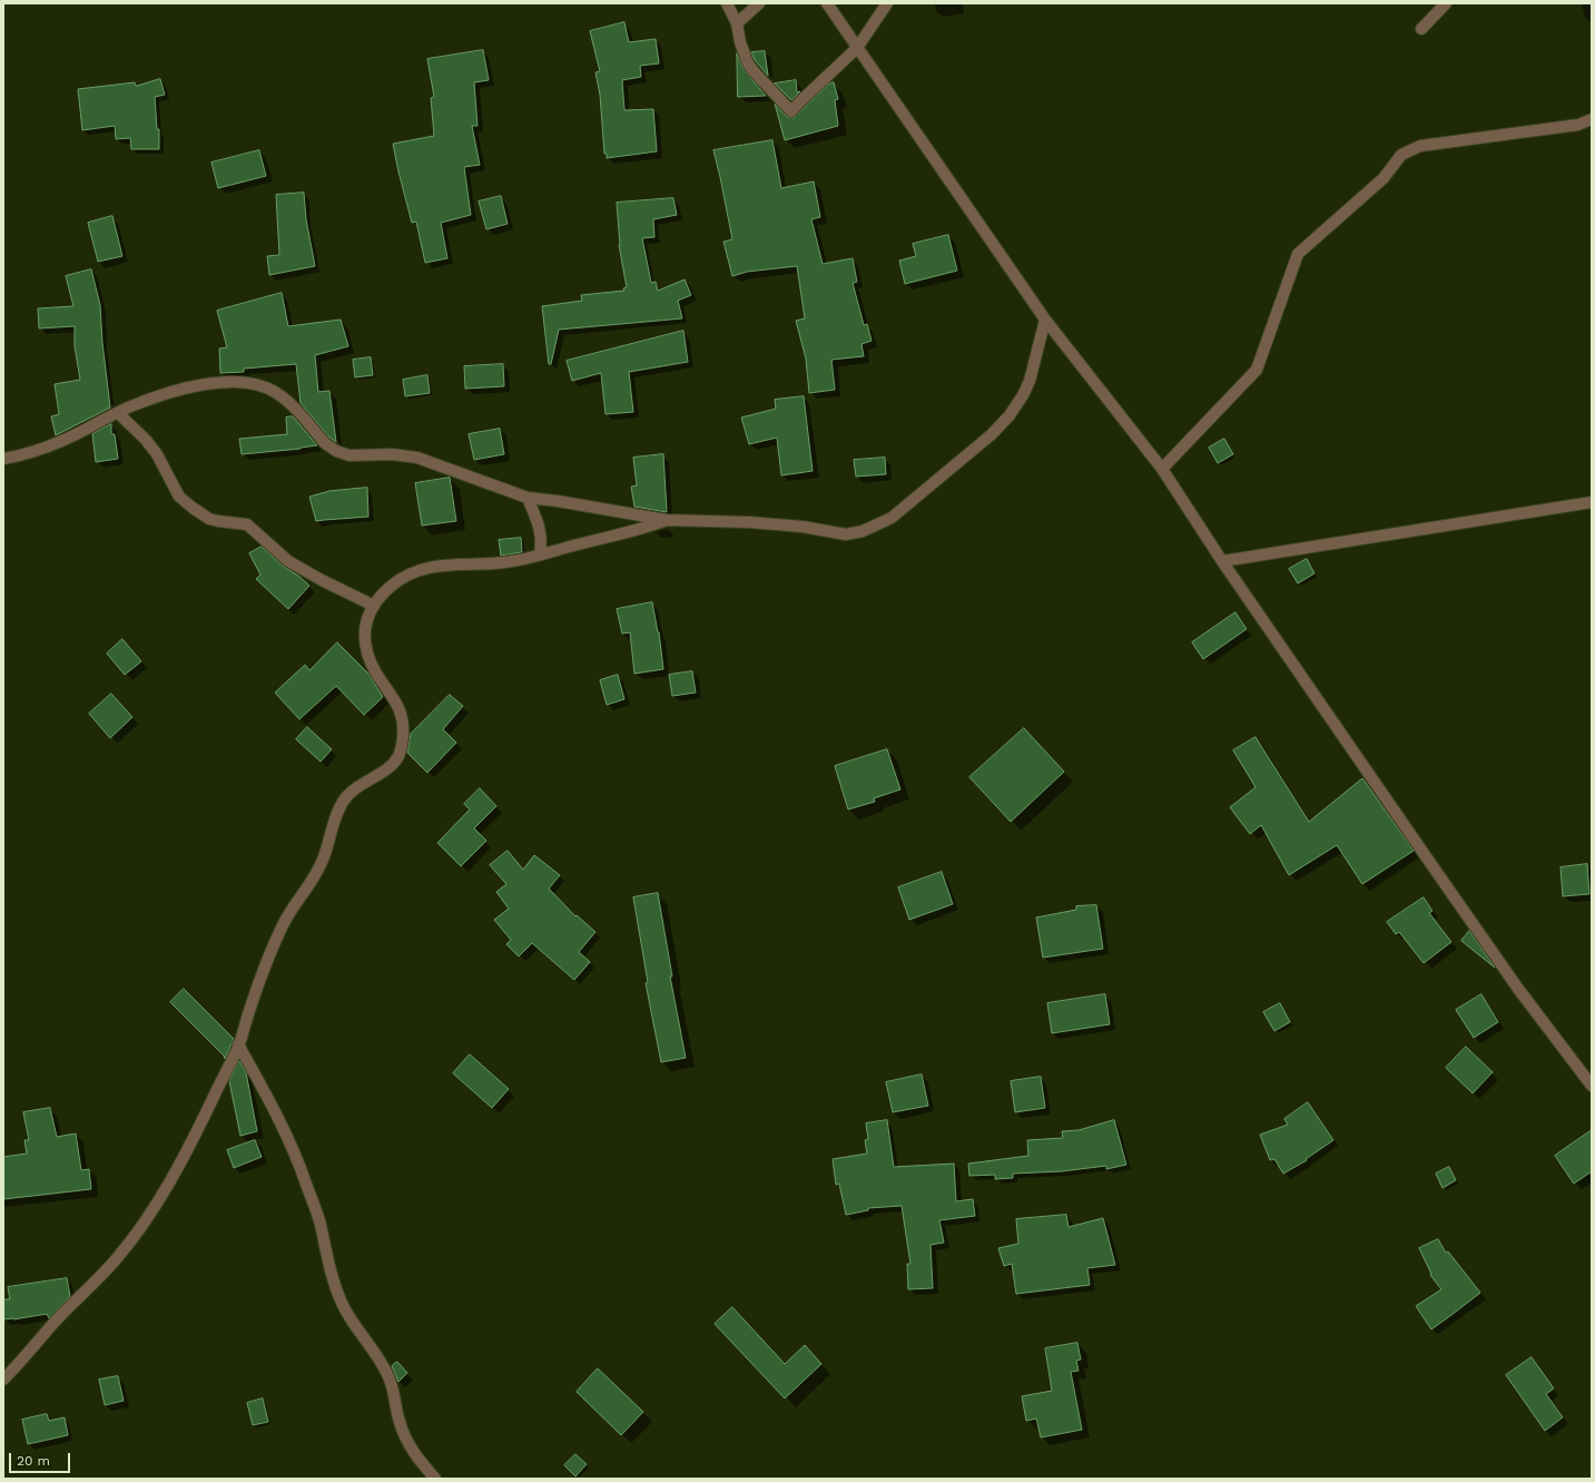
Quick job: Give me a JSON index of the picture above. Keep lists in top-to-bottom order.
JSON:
{
  "scale_bar": "20 m"
}
